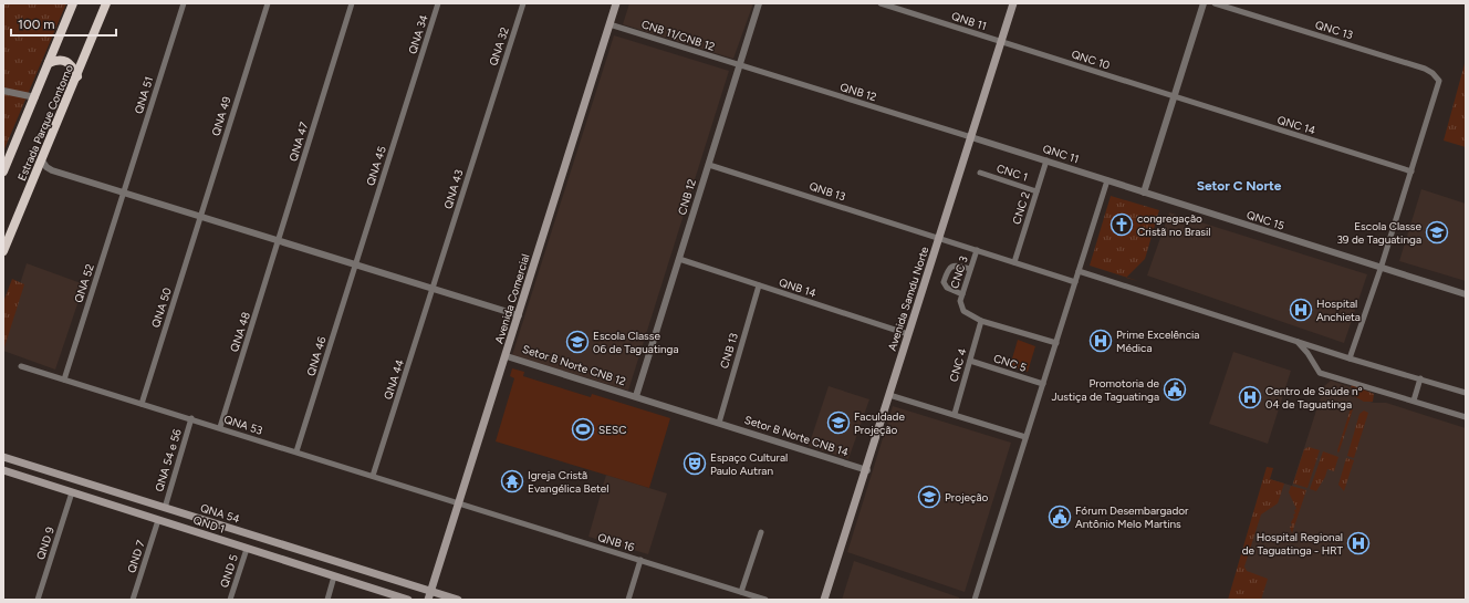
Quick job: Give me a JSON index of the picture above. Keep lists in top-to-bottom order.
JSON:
{
  "streets": {
    "highway": ["Estrada Parque Contorno"],
    "main road": [
      "Avenida Comercial",
      "Avenida Samdu Norte",
      "QNA 54",
      "QND 1"
    ],
    "street": [
      "QNB 11",
      "QNC 13",
      "QNA 34",
      "CNB 11/CNB 12",
      "QNA 32",
      "QNC 10",
      "QNB 12",
      "QNA 51",
      "QNA 49",
      "QNC 14",
      "QNA 47",
      "QNC 11",
      "QNA 45",
      "CNC 1",
      "QNA 43",
      "QNB 13",
      "CNB 12",
      "CNC 2",
      "QNC 15",
      "CNC 3",
      "QNA 52",
      "QNB 14",
      "QNA 50",
      "QNA 48",
      "CNB 13",
      "QNA 46",
      "CNC 5",
      "Setor B Norte CNB 12",
      "CNC 4",
      "QNA 44",
      "QNA 53",
      "Setor B Norte CNB 14",
      "QNA 54 e 56",
      "QNB 16",
      "QND 9",
      "QND 7",
      "QND 5"
    ]
  },
  "crossings": [
    ["QNB 11", "QNC 10"],
    ["QNB 11", "Avenida Samdu Norte"],
    ["QNC 13", "QNC 14"],
    ["QNA 34", "QNA 45"],
    ["CNB 11/CNB 12", "QNB 12"],
    ["CNB 11/CNB 12", "CNB 12"],
    ["CNB 11/CNB 12", "Avenida Comercial"],
    ["QNA 32", "QNA 43"],
    ["QNC 10", "QNC 14"],
    ["QNC 10", "Avenida Samdu Norte"],
    ["QNB 12", "QNC 11"],
    ["QNB 12", "CNB 12"],
    ["QNB 12", "Avenida Samdu Norte"],
    ["QNA 51", "QNA 52"],
    ["QNA 49", "QNA 50"],
    ["QNA 47", "QNA 48"],
    ["QNC 11", "CNC 2"],
    ["QNC 11", "QNC 15"],
    ["QNC 11", "Avenida Samdu Norte"],
    ["QNA 45", "QNA 46"],
    ["CNC 1", "CNC 2"],
    ["QNA 43", "QNA 44"],
    ["QNB 13", "CNB 12"],
    ["QNB 13", "CNC 2"],
    ["QNB 13", "CNC 3"],
    ["QNB 13", "Avenida Samdu Norte"],
    ["CNB 12", "QNB 14"],
    ["CNB 12", "Setor B Norte CNB 12"],
    ["CNC 3", "CNC 4"],
    ["QNA 52", "QNA 53"],
    ["QNB 14", "Avenida Samdu Norte"],
    ["QNB 14", "CNB 13"],
    ["Avenida Comercial", "Setor B Norte CNB 12"],
    ["Avenida Comercial", "QNA 53"],
    ["Avenida Comercial", "QNA 54"],
    ["Avenida Comercial", "QNB 16"],
    ["Avenida Samdu Norte", "Setor B Norte CNB 14"],
    ["QNA 50", "QNA 53"],
    ["QNA 48", "QNA 53"],
    ["CNB 13", "Setor B Norte CNB 12"],
    ["CNB 13", "Setor B Norte CNB 14"],
    ["QNA 46", "QNA 53"],
    ["CNC 5", "CNC 4"],
    ["Setor B Norte CNB 12", "Setor B Norte CNB 14"],
    ["QNA 44", "QNA 53"],
    ["QNA 53", "QNA 54 e 56"],
    ["QNA 53", "QNB 16"],
    ["QNA 54 e 56", "QNA 54"],
    ["QND 1", "QND 9"],
    ["QND 1", "QND 7"],
    ["QND 1", "QND 5"]
  ],
  "districts": ["Setor C Norte"],
  "places": {
    "church": ["congregação Cristã no Brasil"],
    "school or university": [
      "Escola Classe 39 de Taguatinga",
      "Escola Classe 06 de Taguatinga",
      "Faculdade Projeção",
      "Projeção"
    ],
    "hospital": [
      "Hospital Anchieta",
      "Prime Excelência Médica",
      "Centro de Saúde nº 04 de Taguatinga",
      "Hospital Regional de Taguatinga - HRT"
    ],
    "public building": ["Promotoria de Justiça de Taguatinga", "Fórum Desembargador Antônio Melo Martins"],
    "sports": ["SESC"],
    "theatre": ["Espaço Cultural Paulo Autran"],
    "temple": ["Igreja Cristã Evangélica Betel"]
  },
  "scale_bar": "100 m"
}
